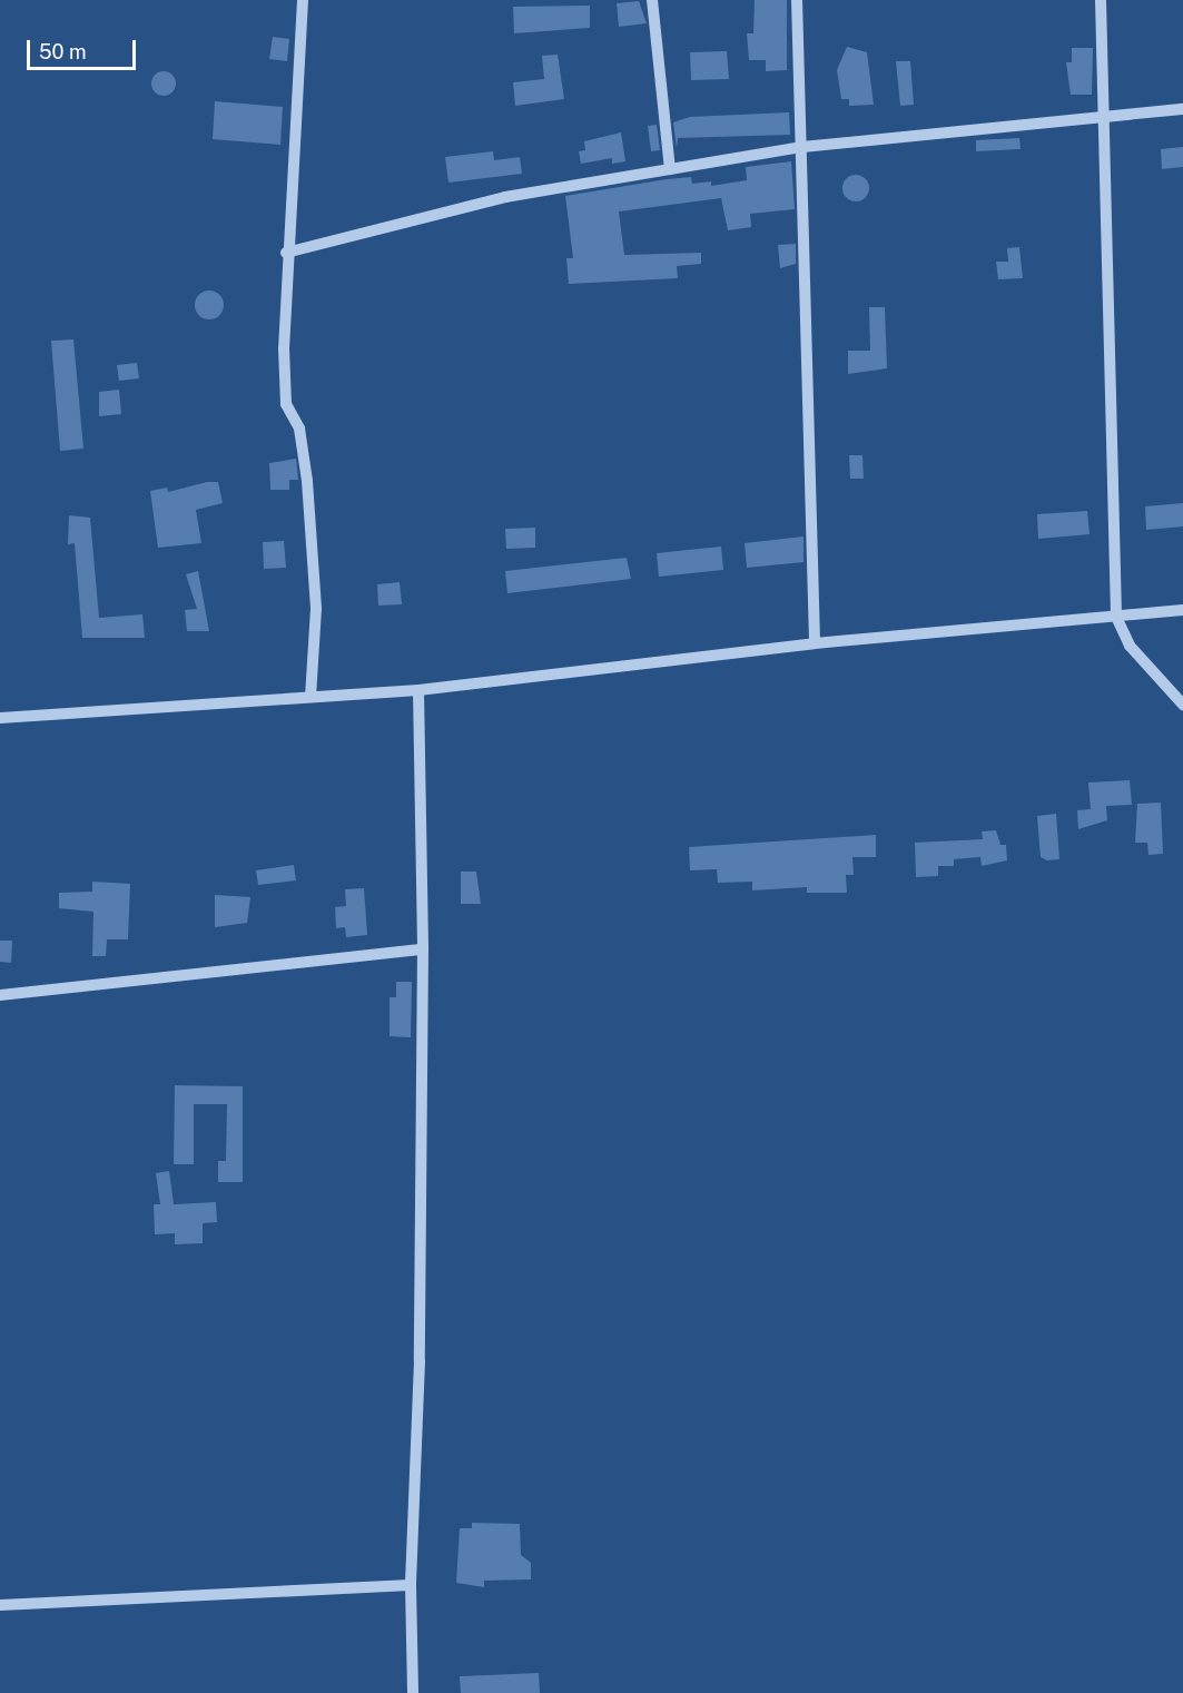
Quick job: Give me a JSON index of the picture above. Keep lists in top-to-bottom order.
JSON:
{
  "scale_bar": "50 m"
}
